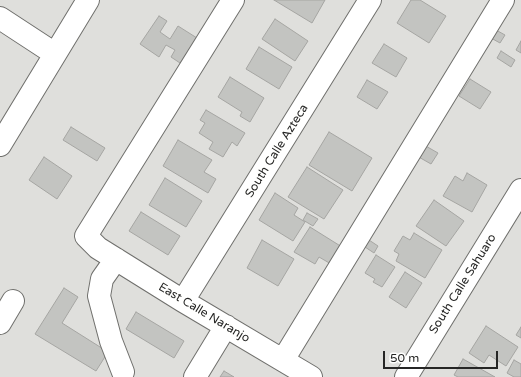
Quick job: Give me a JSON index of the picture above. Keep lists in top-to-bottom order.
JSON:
{
  "streets": {
    "street": ["South Calle Azteca", "South Calle Sahuaro", "East Calle Naranjo"]
  },
  "crossings": [
    ["South Calle Azteca", "East Calle Naranjo"]
  ],
  "scale_bar": "50 m"
}
